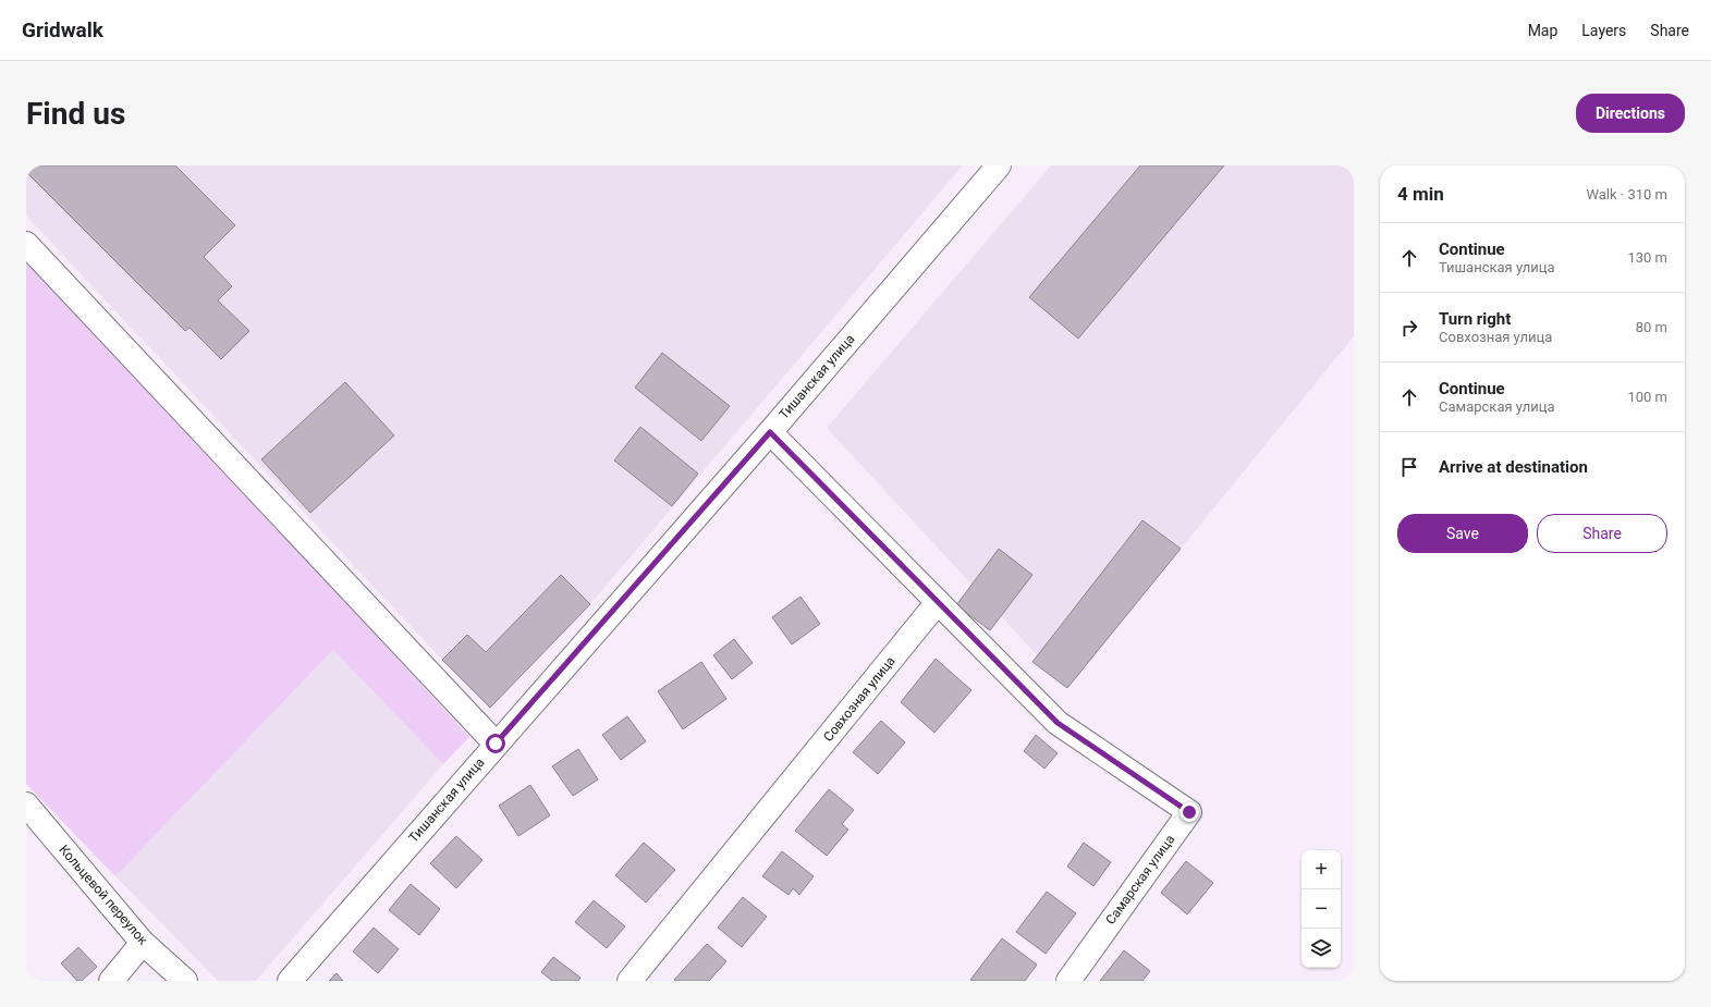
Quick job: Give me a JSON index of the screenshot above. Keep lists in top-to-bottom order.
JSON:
{
  "streets": {
    "street": [
      "Тишанская улица",
      "Совхозная улица",
      "Самарская улица",
      "Кольцевой переулок"
    ]
  },
  "crossings": [
    ["Совхозная улица", "Самарская улица"]
  ],
  "page": {
    "header": "Gridwalk",
    "nav": ["Map", "Layers", "Share"],
    "buttons": [
      "Directions",
      ["Save", "Share"]
    ],
    "title": "Find us",
    "heading": ["4 min", "Walk · 310 m"],
    "list": [
      ["Continue", "Тишанская улица", "130 m"],
      ["Turn right", "Совхозная улица", "80 m"],
      ["Continue", "Самарская улица", "100 m"],
      "Arrive at destination"
    ],
    "map_buttons": ["+", "−"]
  }
}
